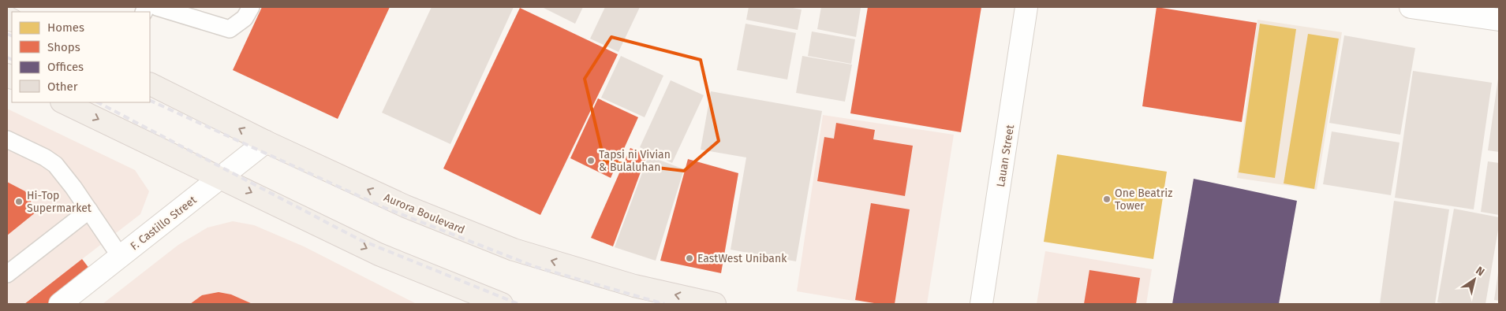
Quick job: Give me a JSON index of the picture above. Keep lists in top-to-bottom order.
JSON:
{
  "streets": {
    "main road": ["Aurora Boulevard"],
    "street": ["Lauan Street", "F. Castillo Street"]
  },
  "crossings": [
    ["Aurora Boulevard", "F. Castillo Street"]
  ],
  "places": [
    "Tapsi ni Vivian & Bulaluhan",
    "One Beatriz Tower",
    "Hi-Top Supermarket",
    "EastWest Unibank"
  ],
  "legend": [
    "Homes",
    "Shops",
    "Offices",
    "Other"
  ],
  "north": "top right"
}
